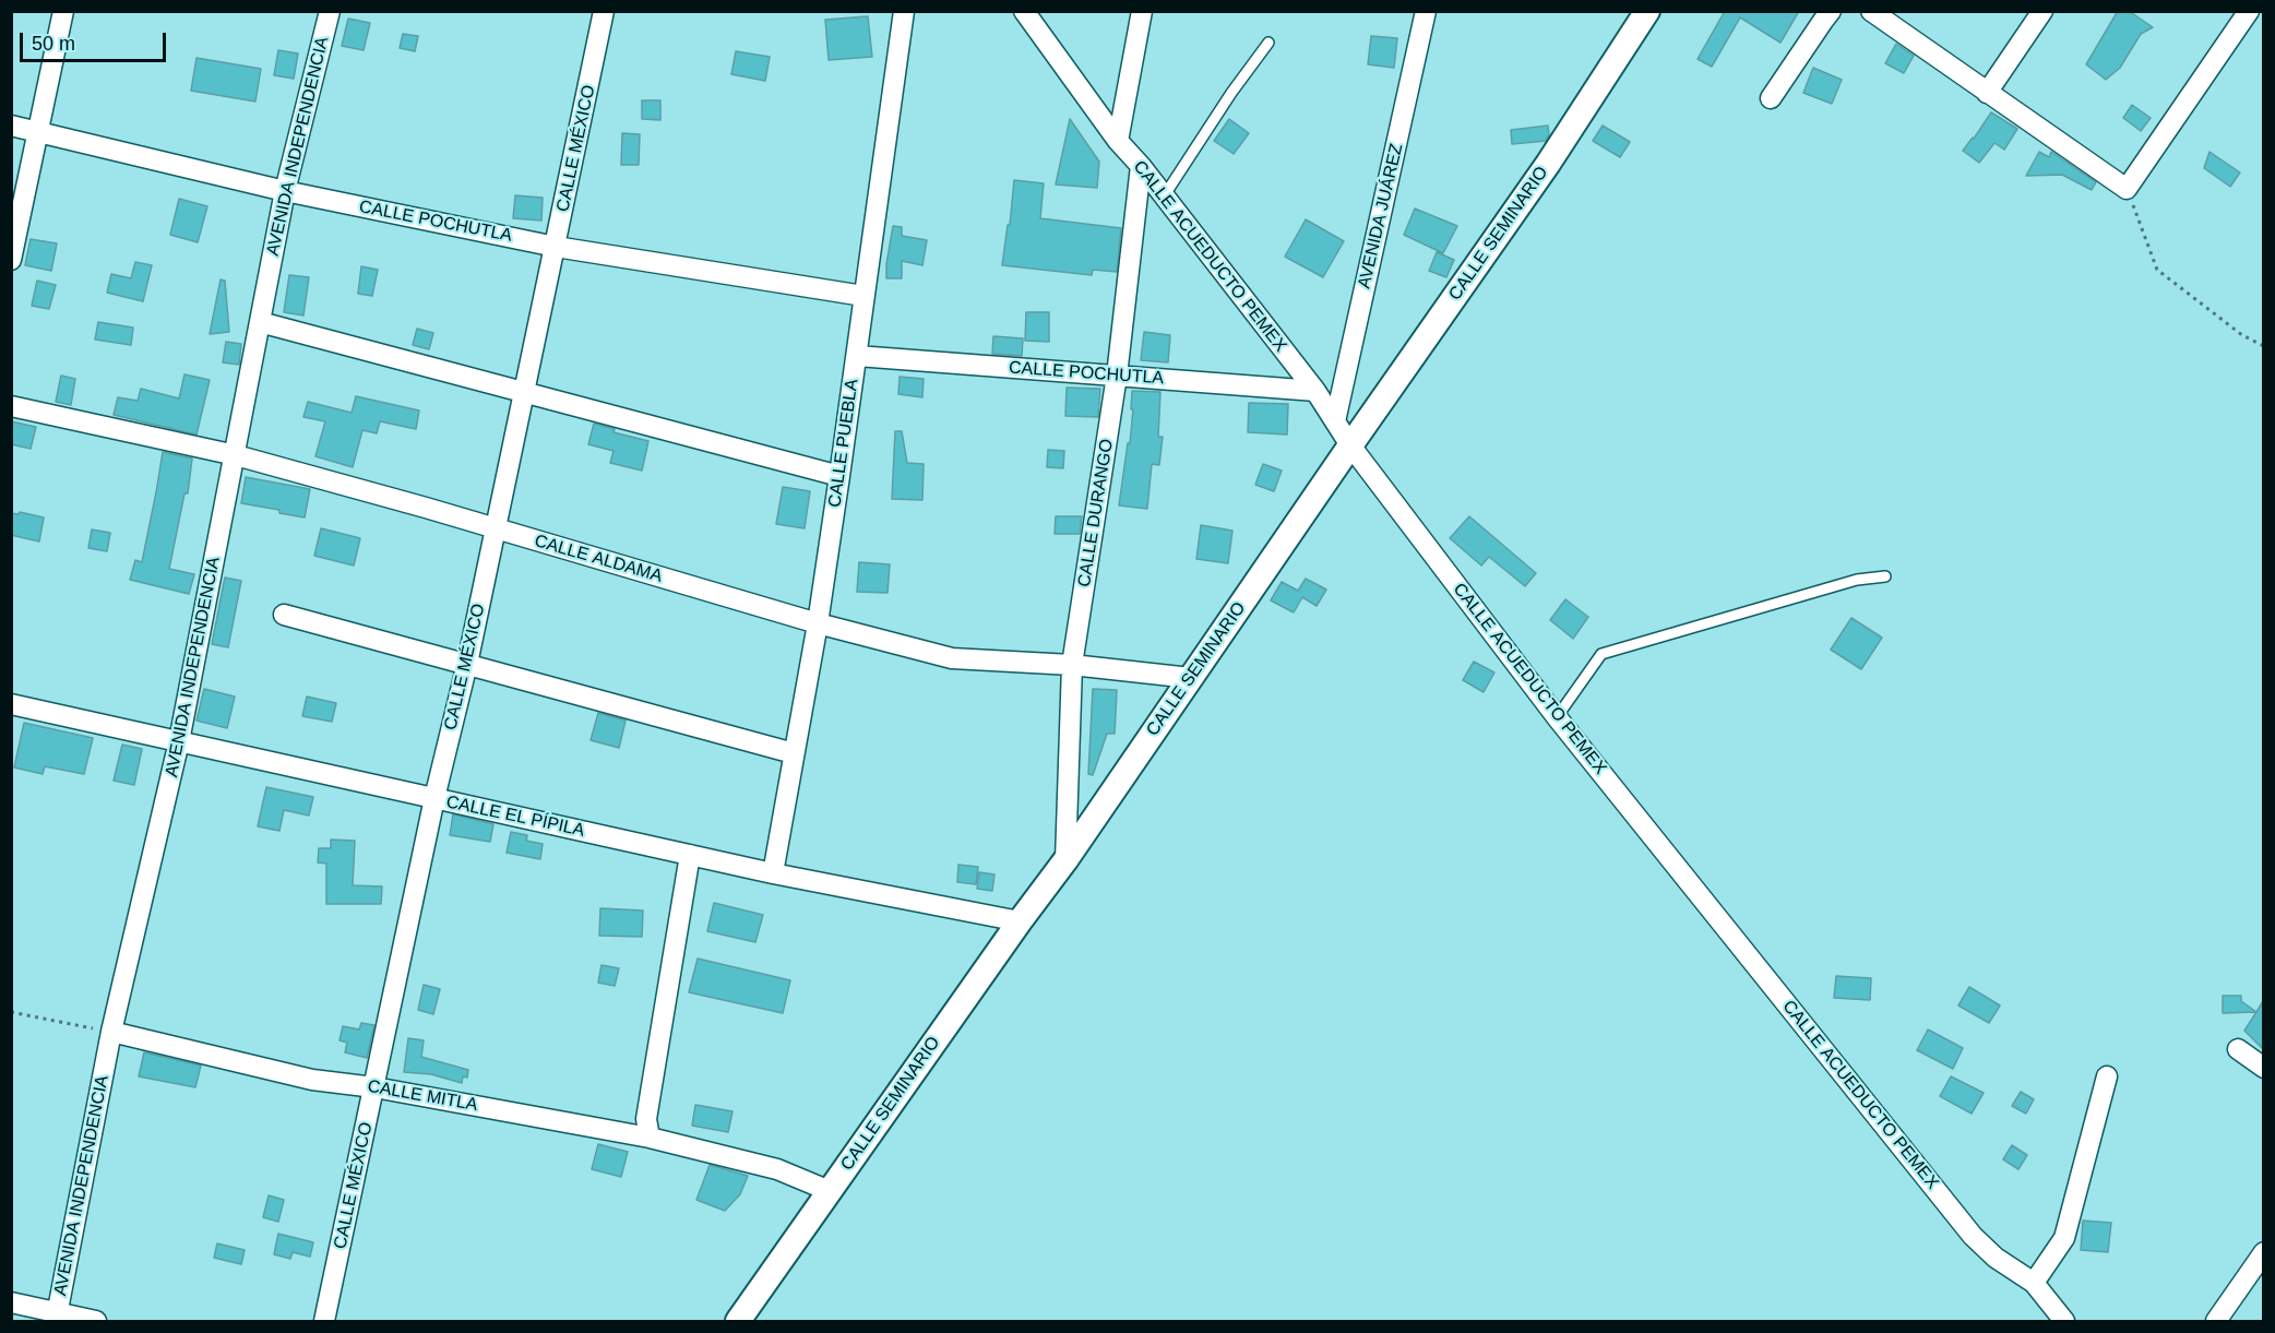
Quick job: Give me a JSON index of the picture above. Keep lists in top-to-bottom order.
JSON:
{
  "streets": {
    "street": [
      "AVENIDA INDEPENDENCIA",
      "CALLE MÉXICO",
      "AVENIDA JUÁREZ",
      "CALLE POCHUTLA",
      "CALLE SEMINARIO",
      "CALLE ACUEDUCTO PEMEX",
      "CALLE PUEBLA",
      "CALLE DURANGO",
      "CALLE ALDAMA",
      "CALLE EL PÍPILA",
      "CALLE MITLA"
    ]
  },
  "crossings": [
    ["AVENIDA INDEPENDENCIA", "CALLE POCHUTLA"],
    ["AVENIDA INDEPENDENCIA", "CALLE ALDAMA"],
    ["AVENIDA INDEPENDENCIA", "CALLE EL PÍPILA"],
    ["AVENIDA INDEPENDENCIA", "CALLE MITLA"],
    ["CALLE MÉXICO", "CALLE POCHUTLA"],
    ["CALLE MÉXICO", "CALLE ALDAMA"],
    ["CALLE MÉXICO", "CALLE EL PÍPILA"],
    ["CALLE MÉXICO", "CALLE MITLA"],
    ["AVENIDA JUÁREZ", "CALLE ACUEDUCTO PEMEX"],
    ["CALLE POCHUTLA", "CALLE ACUEDUCTO PEMEX"],
    ["CALLE POCHUTLA", "CALLE PUEBLA"],
    ["CALLE POCHUTLA", "CALLE DURANGO"],
    ["CALLE SEMINARIO", "CALLE ACUEDUCTO PEMEX"],
    ["CALLE SEMINARIO", "CALLE DURANGO"],
    ["CALLE SEMINARIO", "CALLE ALDAMA"],
    ["CALLE SEMINARIO", "CALLE EL PÍPILA"],
    ["CALLE SEMINARIO", "CALLE MITLA"],
    ["CALLE ACUEDUCTO PEMEX", "CALLE DURANGO"],
    ["CALLE PUEBLA", "CALLE ALDAMA"],
    ["CALLE PUEBLA", "CALLE EL PÍPILA"],
    ["CALLE DURANGO", "CALLE ALDAMA"]
  ],
  "scale_bar": "50 m"
}
